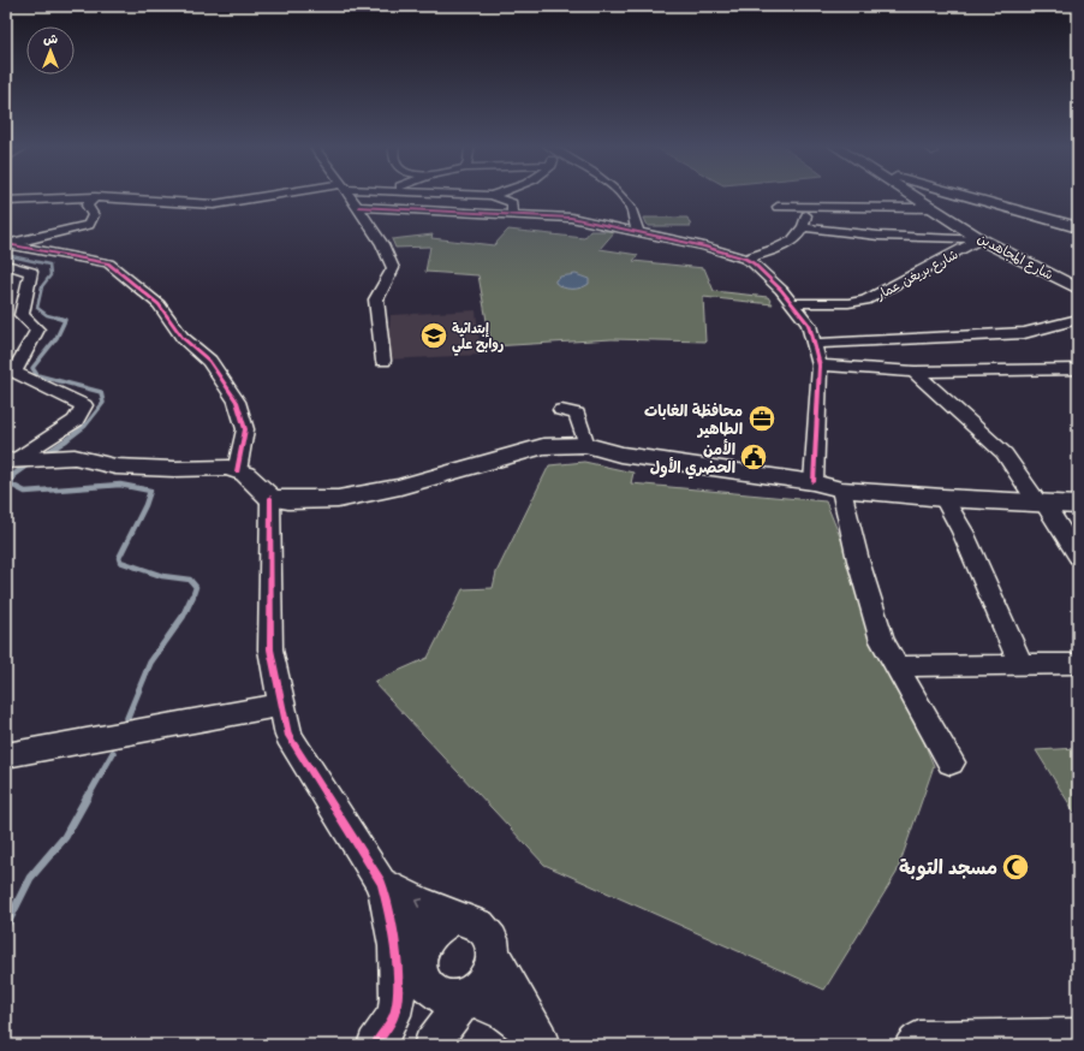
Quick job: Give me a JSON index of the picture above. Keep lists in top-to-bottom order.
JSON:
{
  "streets": {
    "main road": ["شارع المجاهدين"],
    "street": ["شارع بريغن عمار"]
  },
  "crossings": [
    ["شارع المجاهدين", "شارع بريغن عمار"]
  ],
  "places": {
    "school or university": ["إبتدائية روابح علي"],
    "office": ["محافظة الغابات الطاهير"],
    "public building": ["الأمن الحضري الأول"],
    "mosque": ["مسجد التوبة"]
  },
  "north": "top"
}
